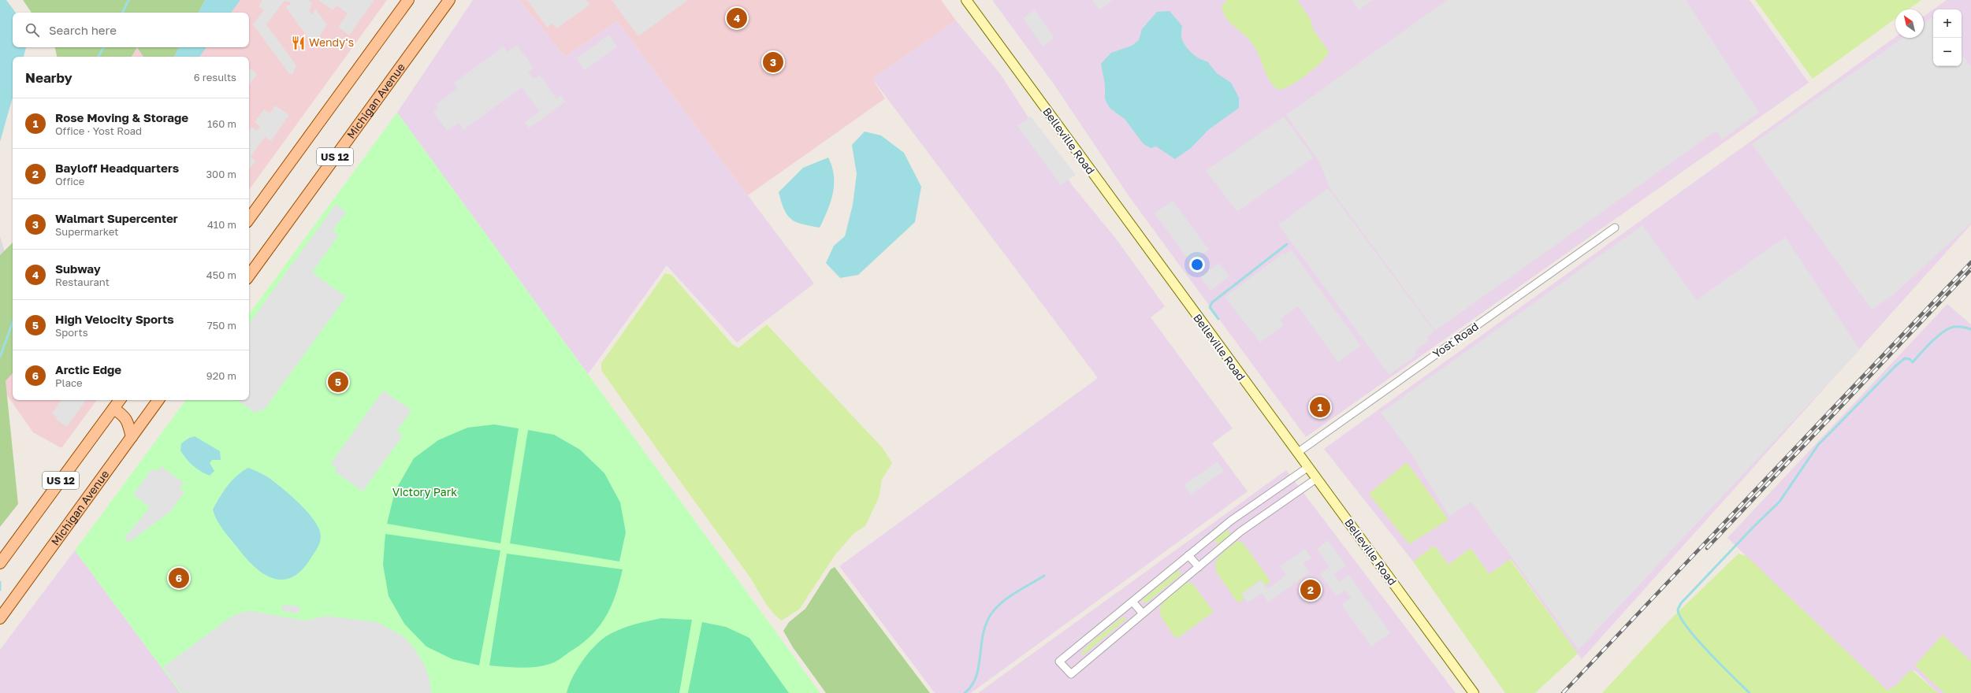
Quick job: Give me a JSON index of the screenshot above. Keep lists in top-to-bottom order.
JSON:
{
  "streets": {
    "main road": ["Michigan Avenue", "Belleville Road", "US 12"],
    "street": ["Yost Road"]
  },
  "crossings": [
    ["Belleville Road", "Yost Road"]
  ],
  "parks": ["Victory Park"],
  "places": {
    "restaurant": ["Wendy's"]
  },
  "north": "top left",
  "page": {
    "pins": [
      "4",
      "3",
      "5",
      "1",
      "6",
      "2"
    ],
    "map_buttons": ["+", "−"],
    "search": "Search here",
    "heading": ["Nearby", "6 results"],
    "list": [
      {
        "mark": "1",
        "name": "Rose Moving & Storage",
        "note": "Office · Yost Road",
        "value": "160 m"
      },
      {
        "mark": "2",
        "name": "Bayloff Headquarters",
        "note": "Office",
        "value": "300 m"
      },
      {
        "mark": "3",
        "name": "Walmart Supercenter",
        "note": "Supermarket",
        "value": "410 m"
      },
      {
        "mark": "4",
        "name": "Subway",
        "note": "Restaurant",
        "value": "450 m"
      },
      {
        "mark": "5",
        "name": "High Velocity Sports",
        "note": "Sports",
        "value": "750 m"
      },
      {
        "mark": "6",
        "name": "Arctic Edge",
        "note": "Place",
        "value": "920 m"
      }
    ]
  }
}
